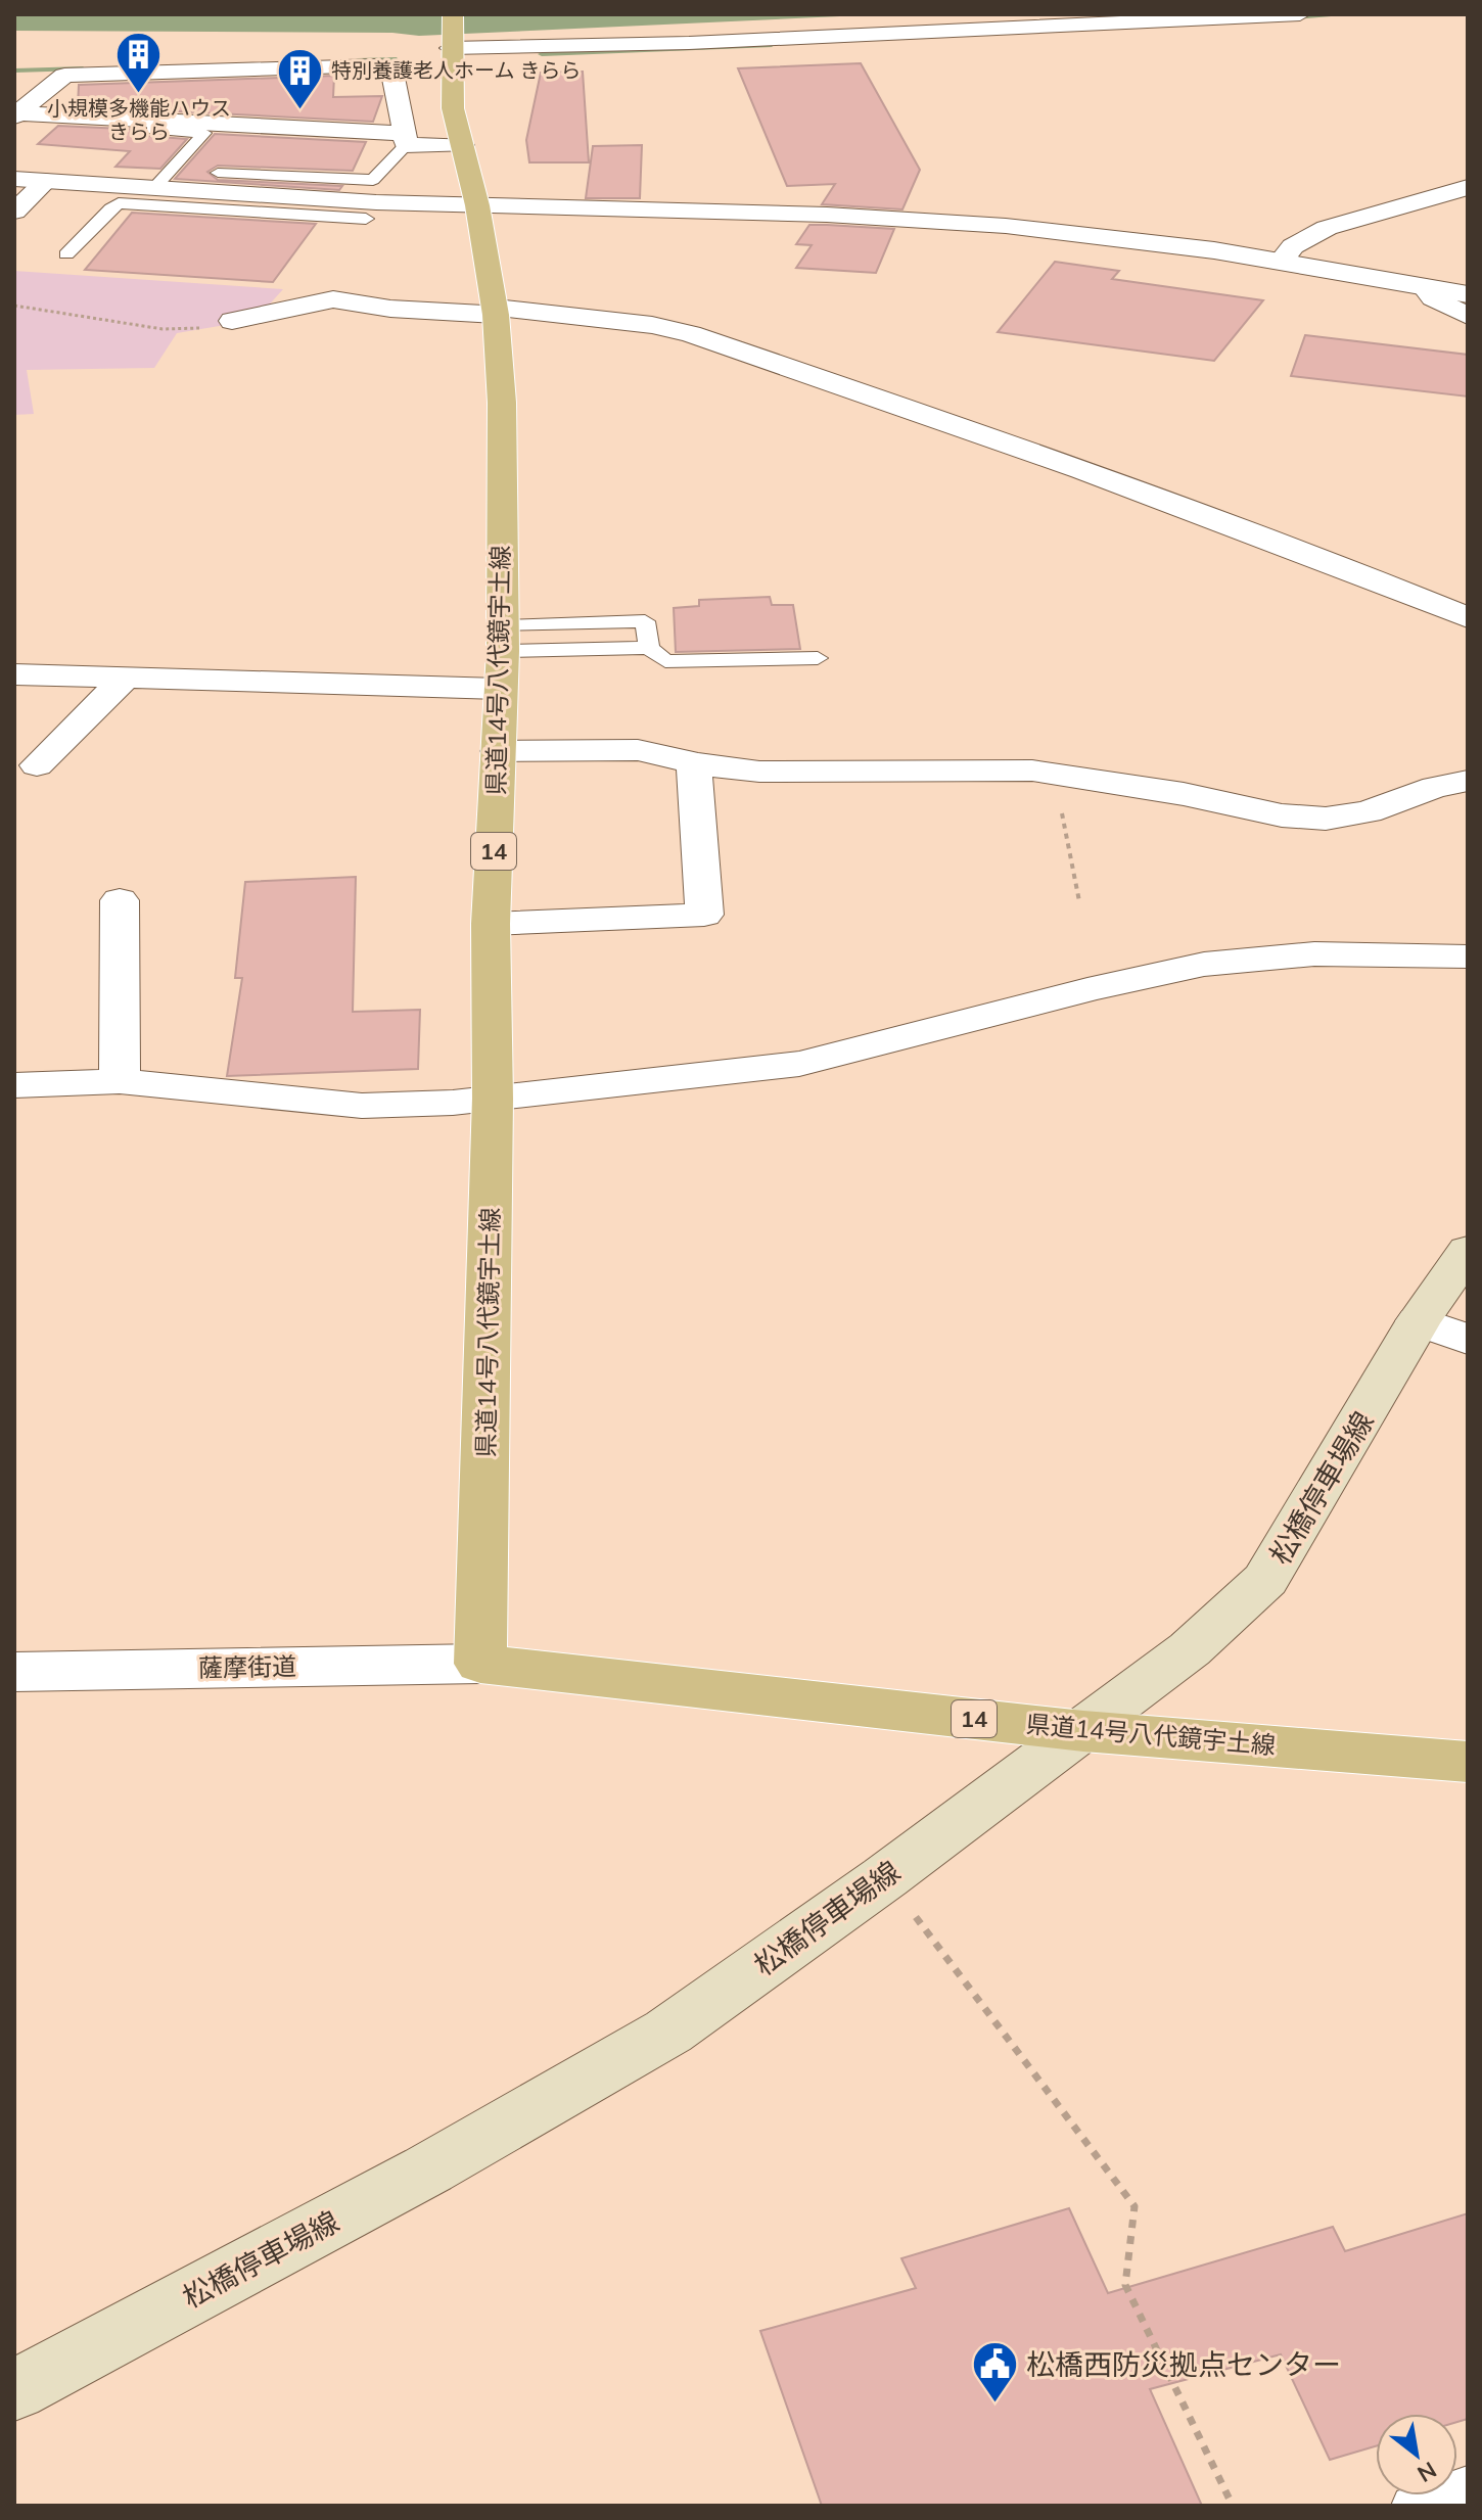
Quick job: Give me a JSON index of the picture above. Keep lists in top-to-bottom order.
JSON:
{
  "streets": {
    "main road": ["県道14号八代鏡宇土線", "14", "松橋停車場線"],
    "street": ["薩摩街道"]
  },
  "crossings": [
    ["県道14号八代鏡宇土線", "松橋停車場線"],
    ["県道14号八代鏡宇土線", "薩摩街道"]
  ],
  "places": {
    "building": ["小規模多機能ハウス きらら", "特別養護老人ホーム きらら"],
    "public building": ["松橋西防災拠点センター"]
  },
  "north": "bottom right"
}
